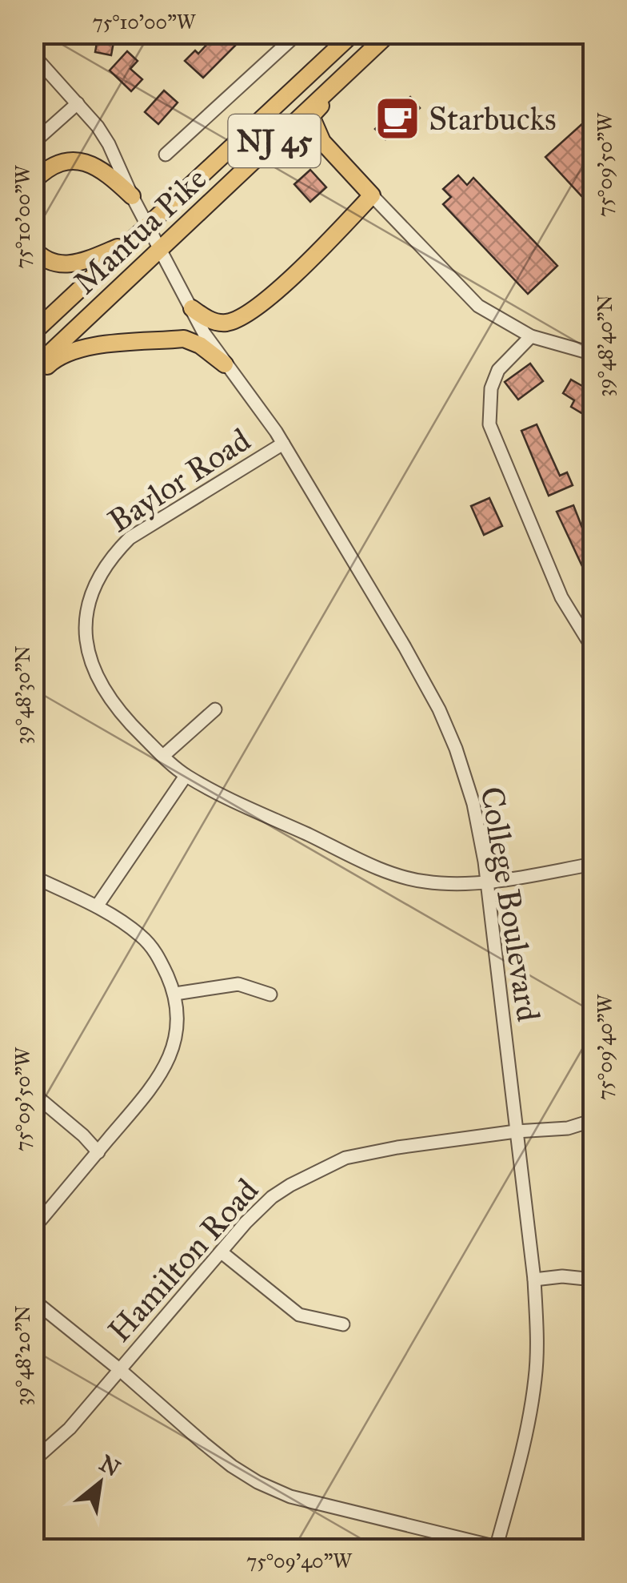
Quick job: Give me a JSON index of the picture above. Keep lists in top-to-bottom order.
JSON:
{
  "streets": {
    "main road": ["NJ 45", "Mantua Pike"],
    "street": ["Baylor Road", "College Boulevard", "Hamilton Road"]
  },
  "crossings": [
    ["Mantua Pike", "College Boulevard"],
    ["Baylor Road", "College Boulevard"],
    ["College Boulevard", "Hamilton Road"]
  ],
  "places": {
    "cafe": ["Starbucks"]
  },
  "north": "top right",
  "coordinates": [
    "75°10'00\"W",
    "75°09'50\"W",
    "39°48'40\"N",
    "39°48'30\"N",
    "75°09'40\"W",
    "39°48'20\"N"
  ]
}
